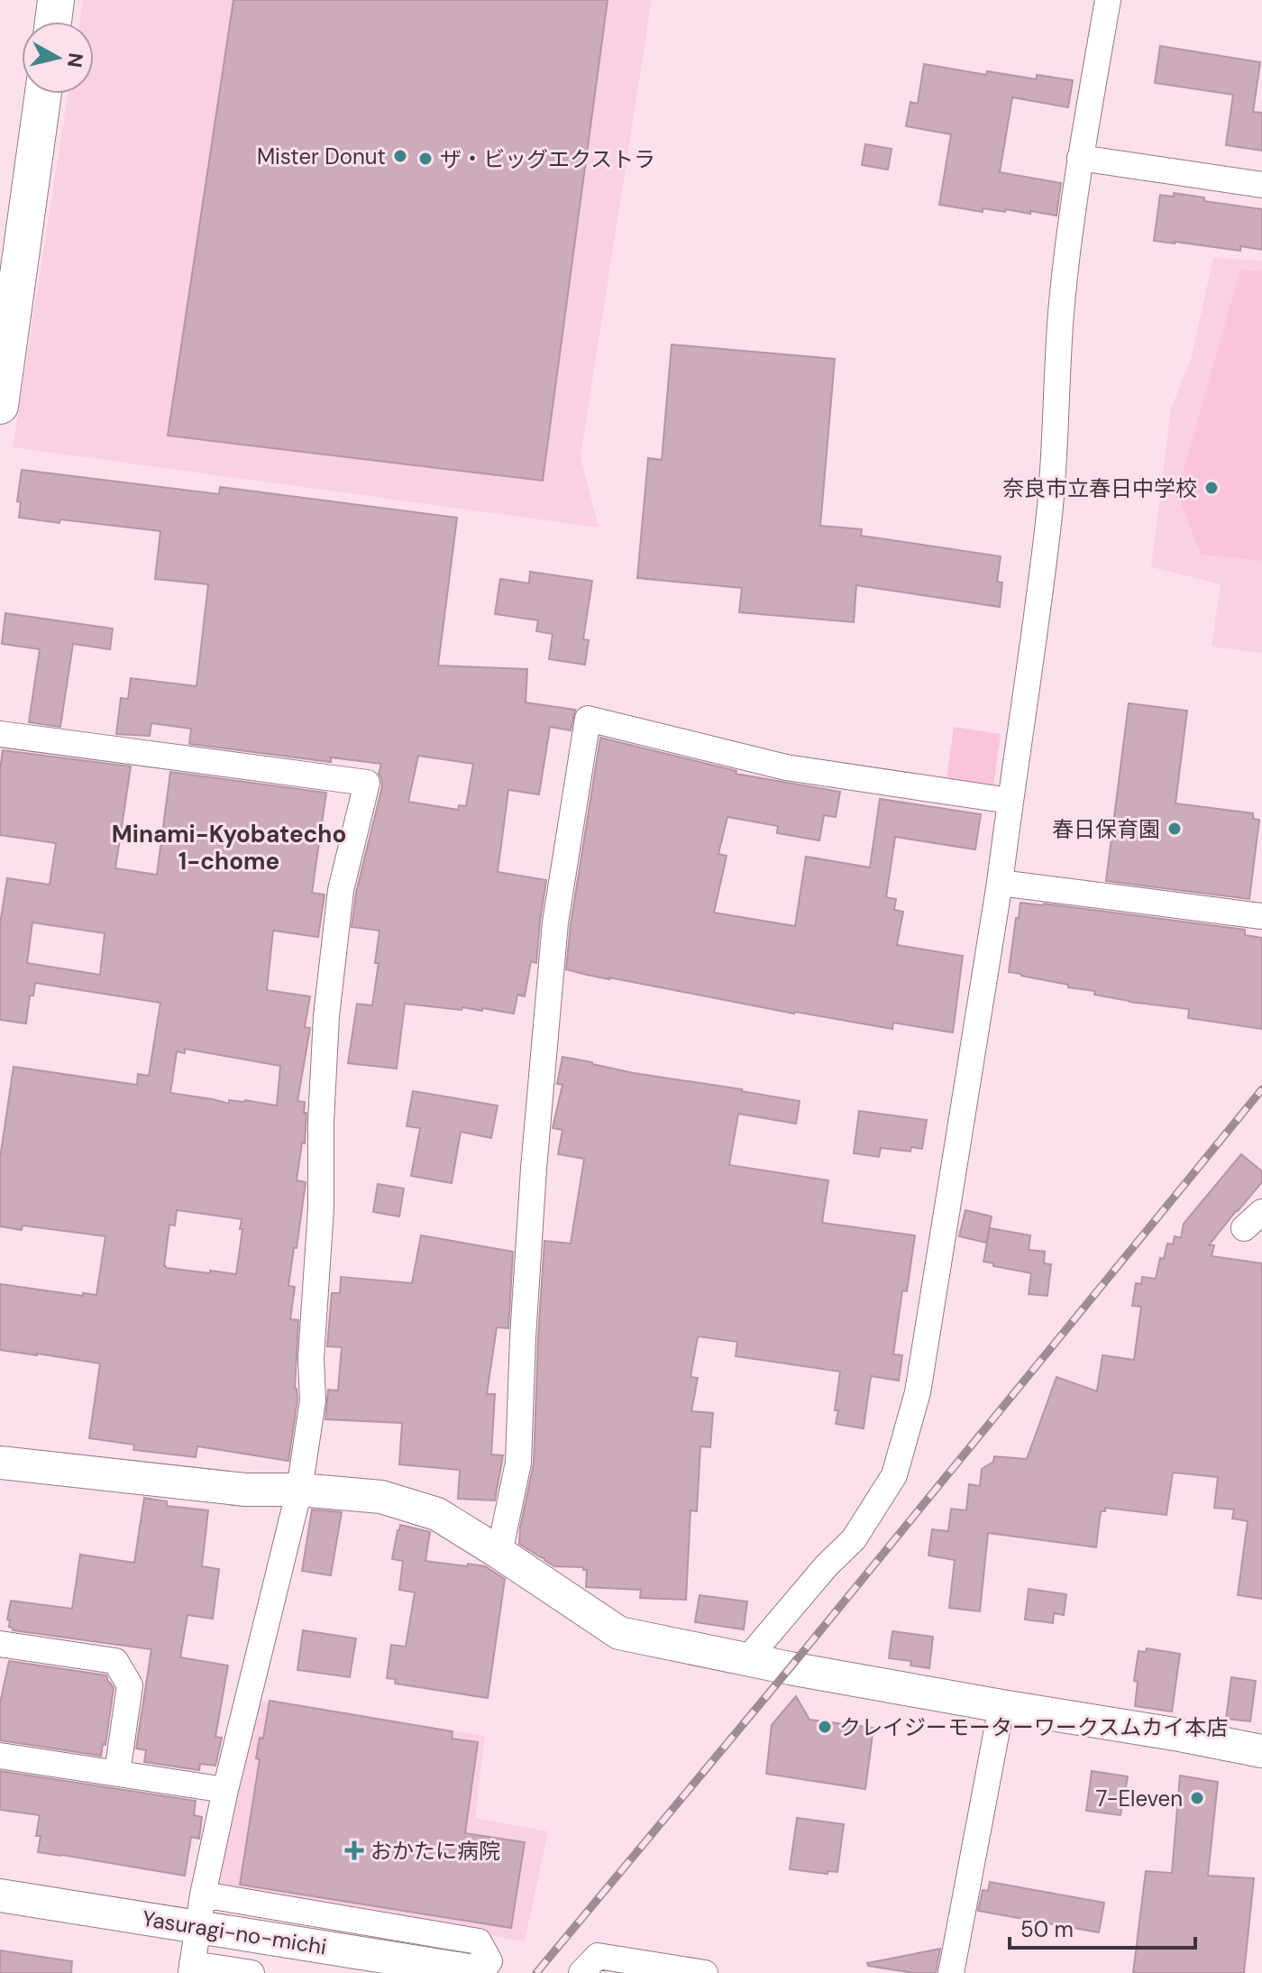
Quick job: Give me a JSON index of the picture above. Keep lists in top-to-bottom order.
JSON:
{
  "streets": {
    "street": ["Yasuragi-no-michi"]
  },
  "districts": ["Minami-Kyobatecho 1-chome"],
  "places": {
    "other": [
      "Mister Donut",
      "ザ・ビッグエクストラ",
      "奈良市立春日中学校",
      "春日保育園",
      "クレイジーモーターワークスムカイ本店",
      "7-Eleven"
    ],
    "health": ["おかたに病院"]
  },
  "scale_bar": "50 m",
  "north": "right"
}
